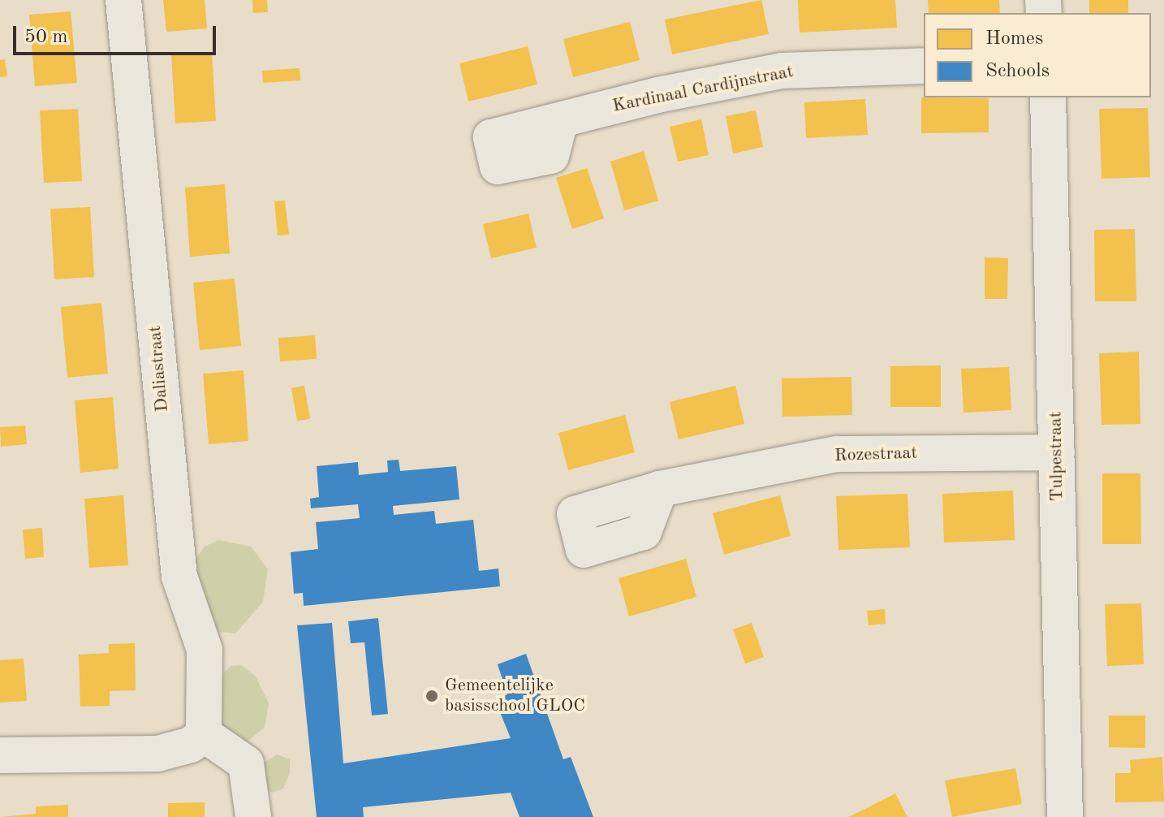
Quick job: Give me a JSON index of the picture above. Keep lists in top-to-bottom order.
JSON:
{
  "streets": {
    "street": [
      "Kardinaal Cardijnstraat",
      "Daliastraat",
      "Rozestraat",
      "Tulpestraat"
    ]
  },
  "crossings": [
    ["Rozestraat", "Tulpestraat"]
  ],
  "places": ["Gemeentelijke basisschool GLOC"],
  "legend": ["Homes", "Schools"],
  "scale_bar": "50 m"
}
